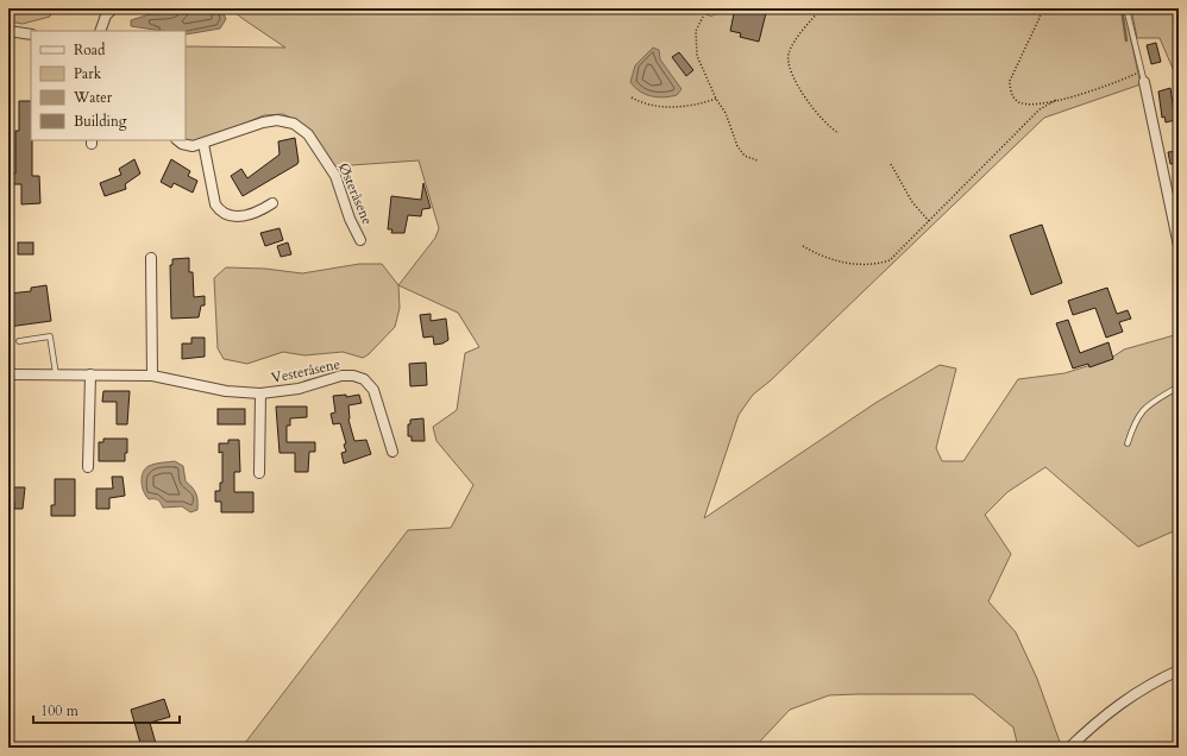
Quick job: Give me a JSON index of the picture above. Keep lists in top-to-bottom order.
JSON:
{
  "streets": {
    "street": ["Østeråsene", "Vesteråsene"]
  },
  "legend": [
    "Road",
    "Park",
    "Water",
    "Building"
  ],
  "scale_bar": "100 m"
}
